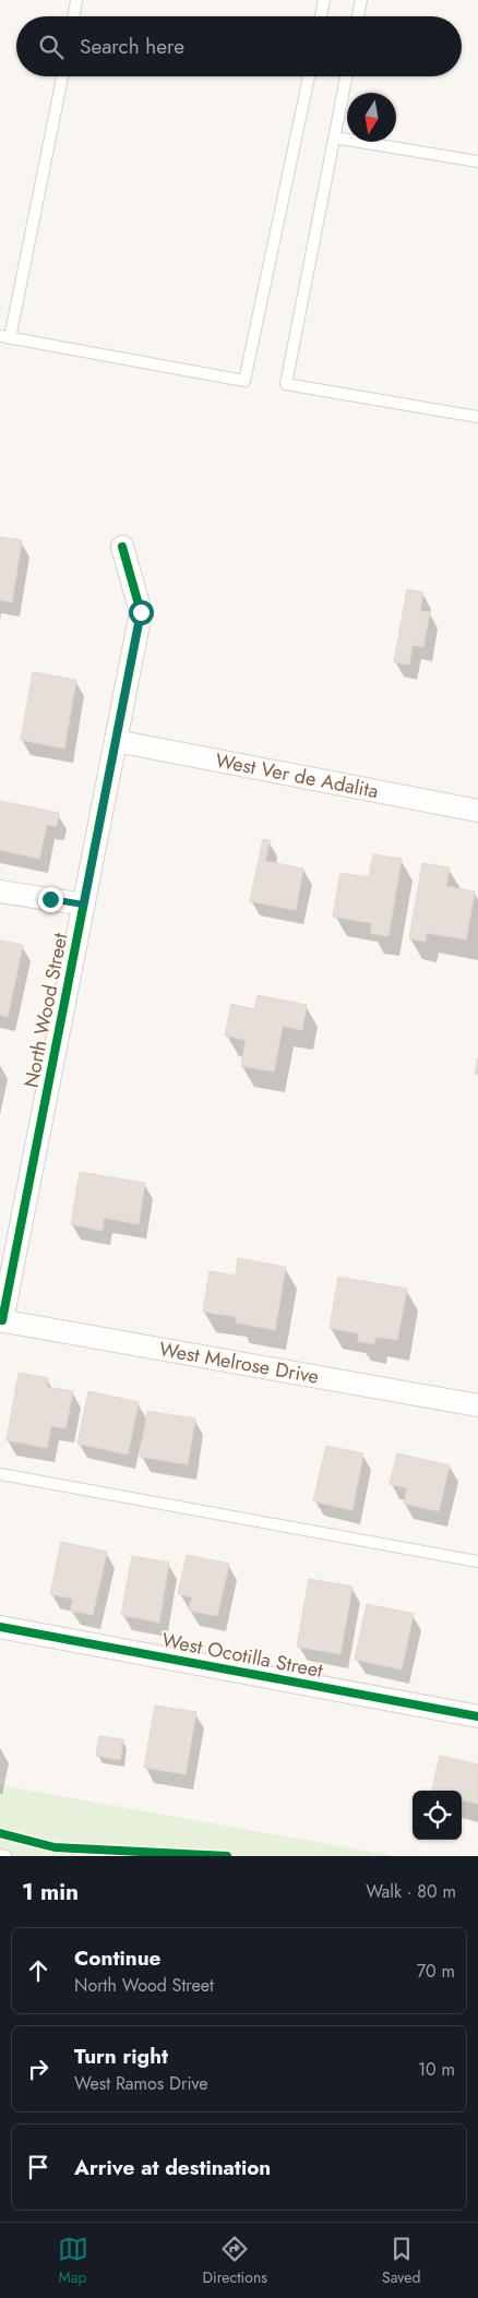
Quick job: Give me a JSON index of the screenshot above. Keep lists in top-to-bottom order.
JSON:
{
  "streets": {
    "street": [
      "West Ver de Adalita",
      "North Wood Street",
      "West Melrose Drive",
      "West Ocotilla Street"
    ]
  },
  "crossings": [
    ["West Ver de Adalita", "North Wood Street"],
    ["North Wood Street", "West Melrose Drive"]
  ],
  "north": "bottom",
  "page": {
    "search": "Search here",
    "heading": ["1 min", "Walk · 80 m"],
    "list": [
      ["Continue", "North Wood Street", "70 m"],
      ["Turn right", "West Ramos Drive", "10 m"],
      "Arrive at destination"
    ],
    "nav": ["Map", "Directions", "Saved"]
  }
}
